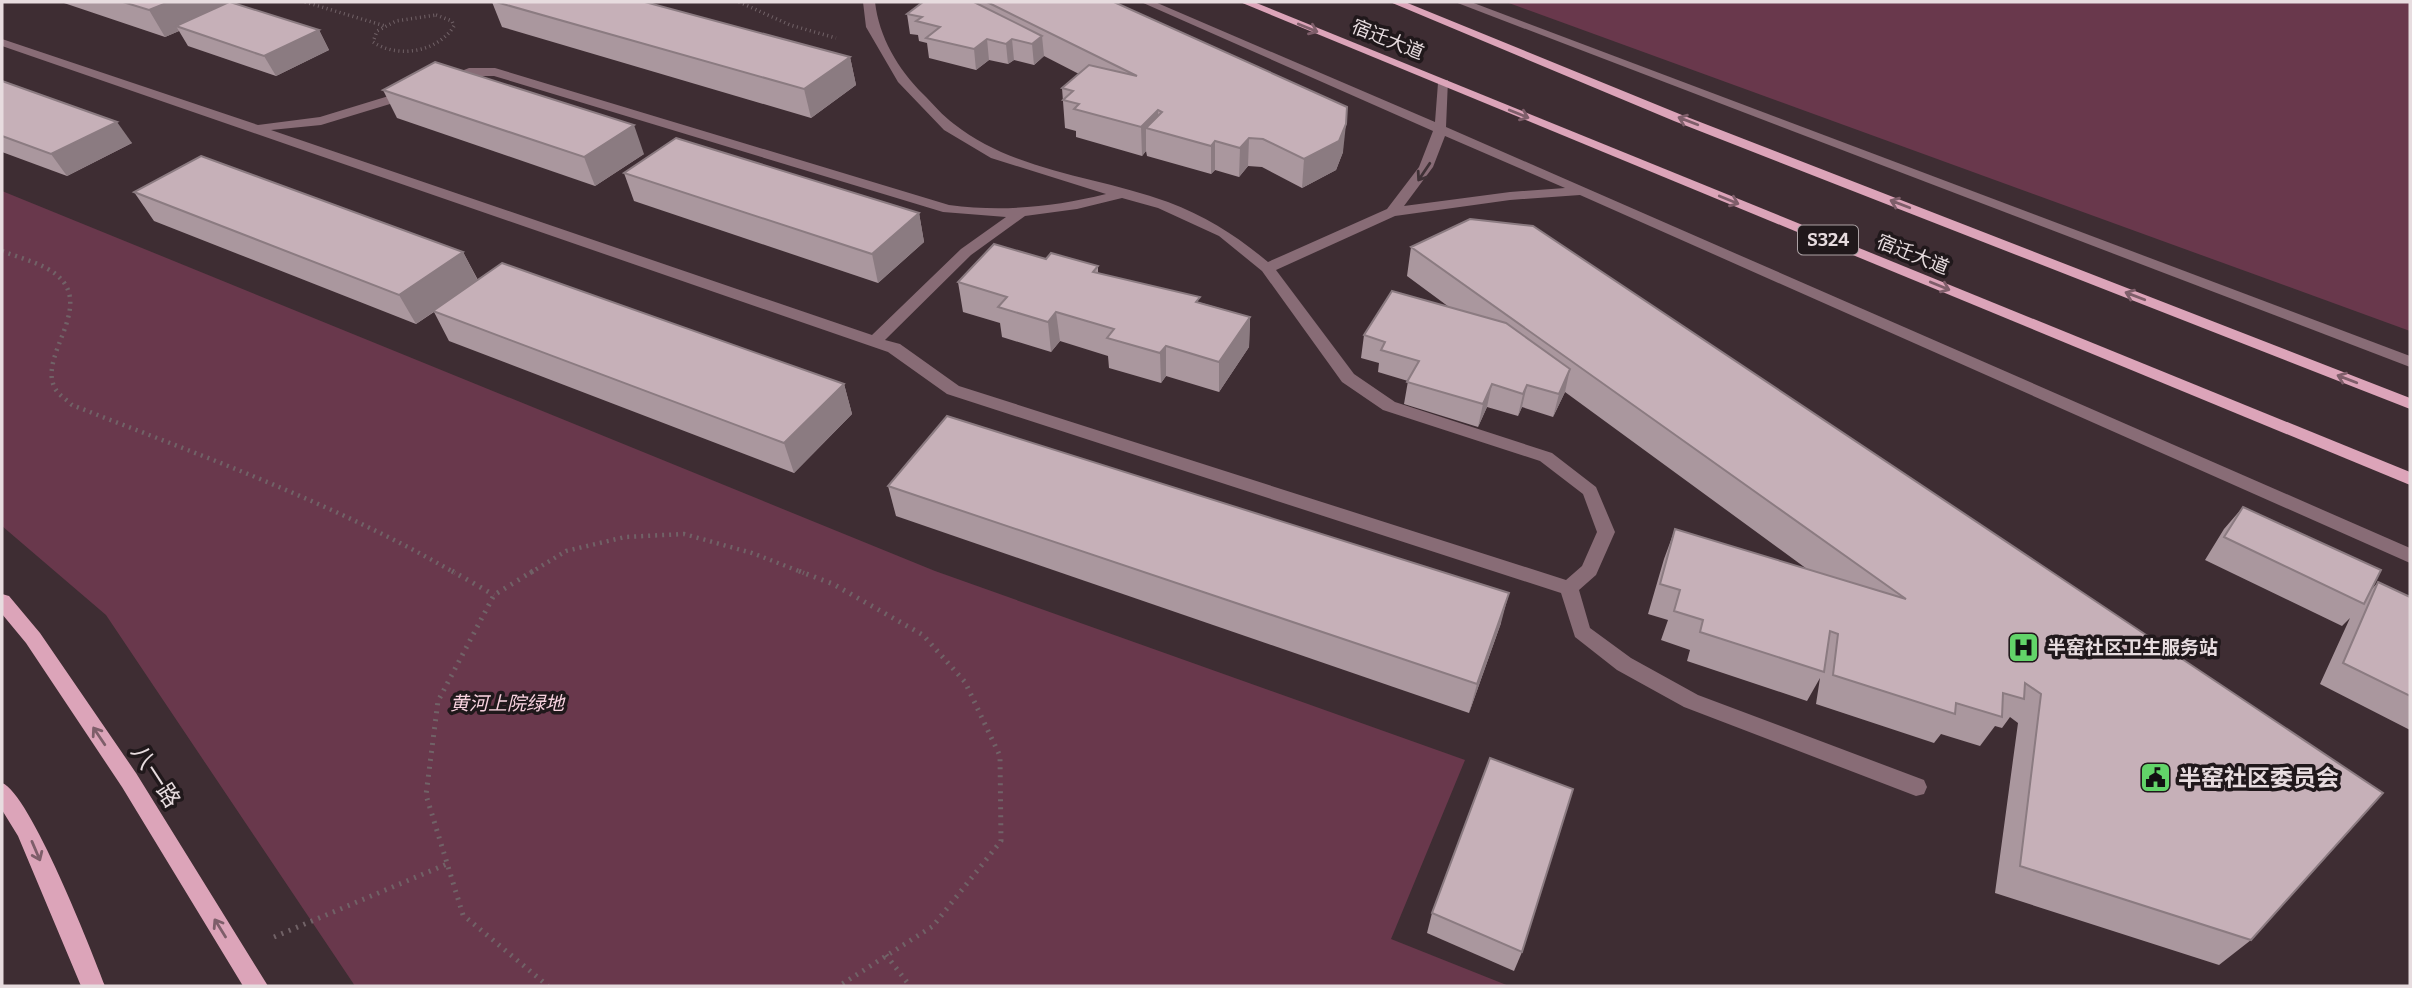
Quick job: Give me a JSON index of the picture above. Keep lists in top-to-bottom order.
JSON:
{
  "streets": {
    "main road": ["宿迁大道", "S324", "八一路"]
  },
  "parks": ["黄河上院绿地"],
  "places": {
    "hospital": ["半窑社区卫生服务站"],
    "public building": ["半窑社区委员会"]
  }
}
